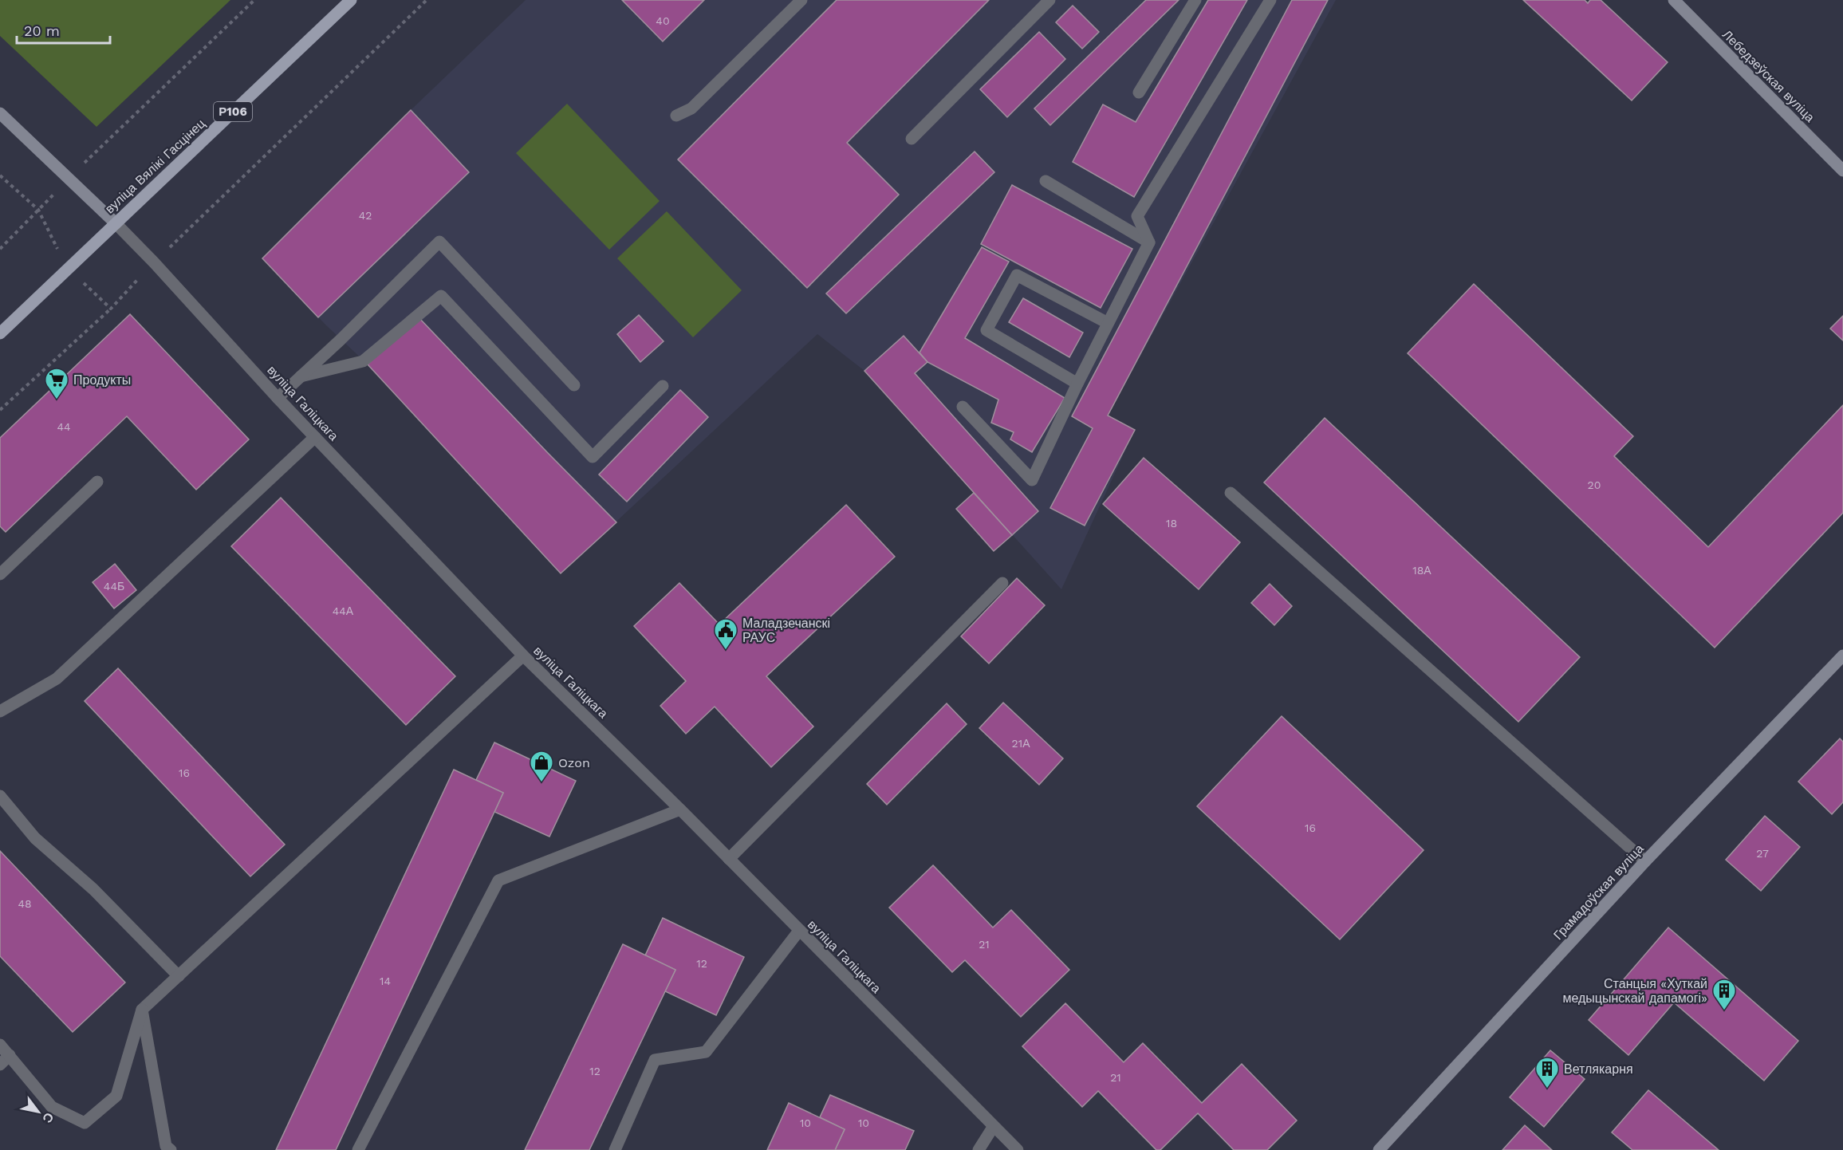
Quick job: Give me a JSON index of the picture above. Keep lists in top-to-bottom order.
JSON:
{
  "streets": {
    "main road": ["Р106", "вуліца Вялікі Гасцінец"],
    "street": ["Лебедзеўская вуліца", "вуліца Галіцкага", "Грамадоўская вуліца"]
  },
  "crossings": [
    ["вуліца Вялікі Гасцінец", "вуліца Галіцкага"]
  ],
  "places": {
    "supermarket": ["Продукты"],
    "public building": ["Маладзечанскі РАУС"],
    "shop": ["Ozon"],
    "building": ["Станцыя «Хуткай медыцынскай дапамогі»", "Ветлякарня"]
  },
  "house_numbers": [
    "40",
    "42",
    "44",
    "20",
    "18",
    "18А",
    "44Б",
    "44А",
    "21А",
    "16",
    "16",
    "27",
    "48",
    "21",
    "12",
    "14",
    "12",
    "21",
    "10",
    "10"
  ],
  "scale_bar": "20 m",
  "north": "bottom right"
}
